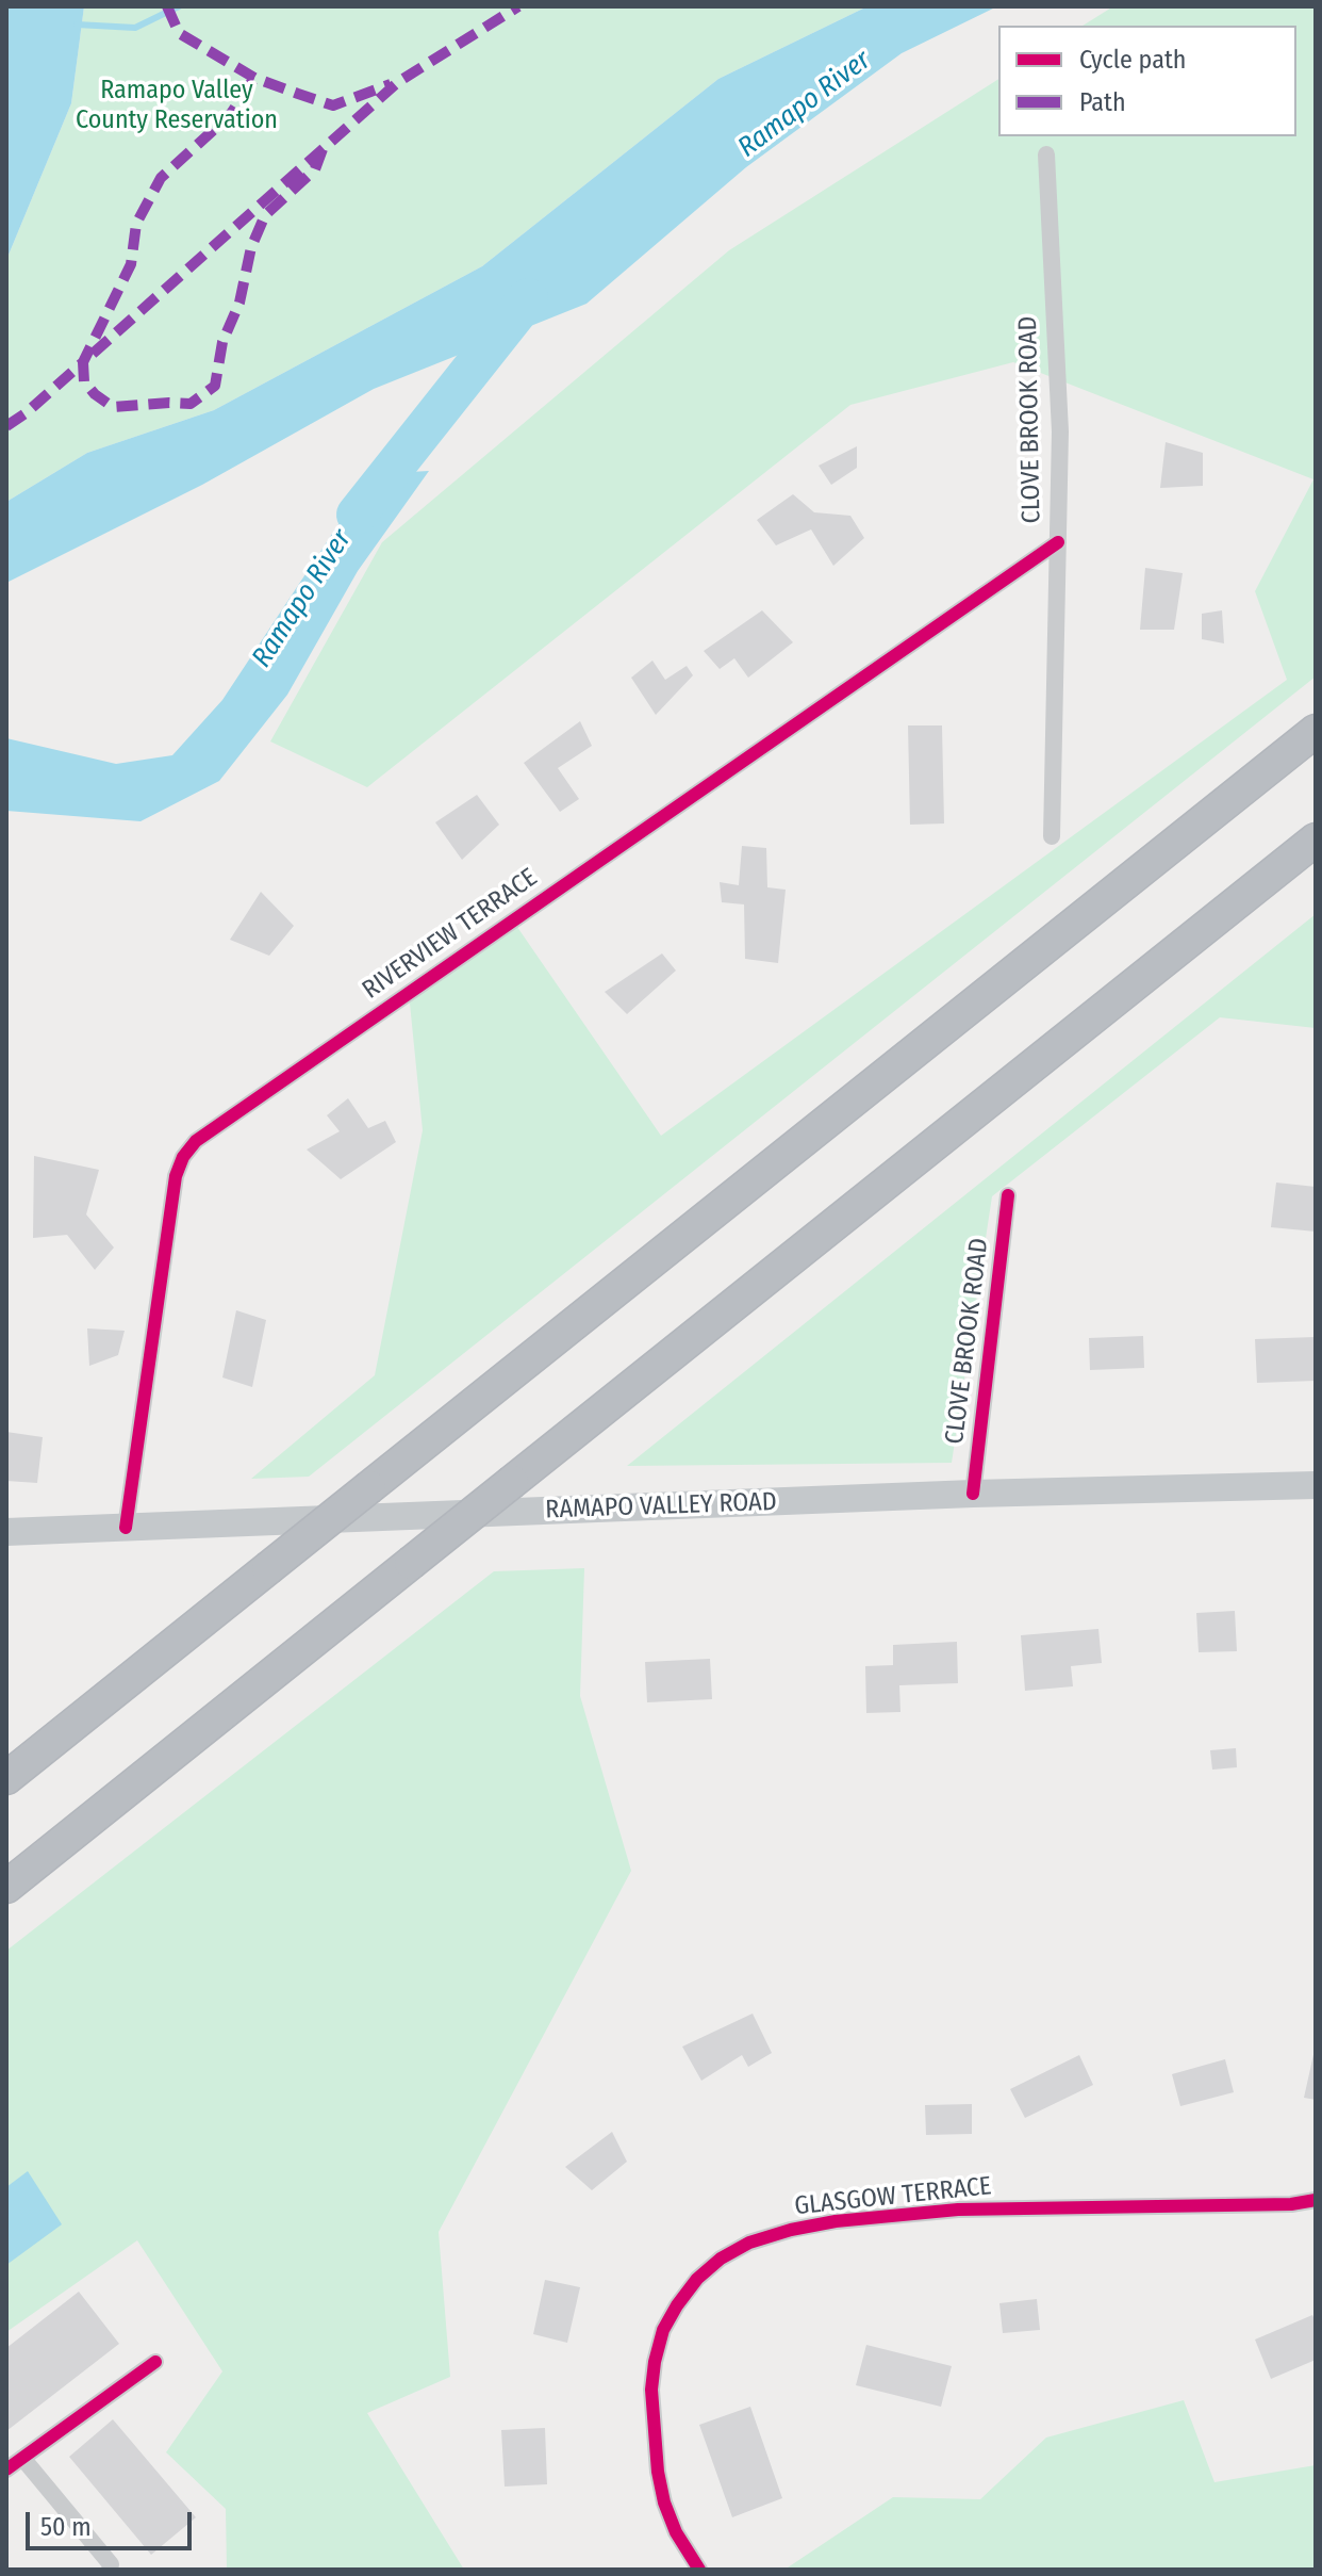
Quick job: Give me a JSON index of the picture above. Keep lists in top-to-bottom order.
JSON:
{
  "streets": {
    "main road": ["RAMAPO VALLEY ROAD"],
    "street": ["CLOVE BROOK ROAD", "RIVERVIEW TERRACE", "GLASGOW TERRACE"]
  },
  "crossings": [
    ["CLOVE BROOK ROAD", "RIVERVIEW TERRACE"],
    ["CLOVE BROOK ROAD", "RAMAPO VALLEY ROAD"],
    ["RIVERVIEW TERRACE", "RAMAPO VALLEY ROAD"]
  ],
  "water": ["Ramapo River"],
  "parks": ["Ramapo Valley County Reservation"],
  "legend": ["Cycle path", "Path"],
  "scale_bar": "50 m"
}
